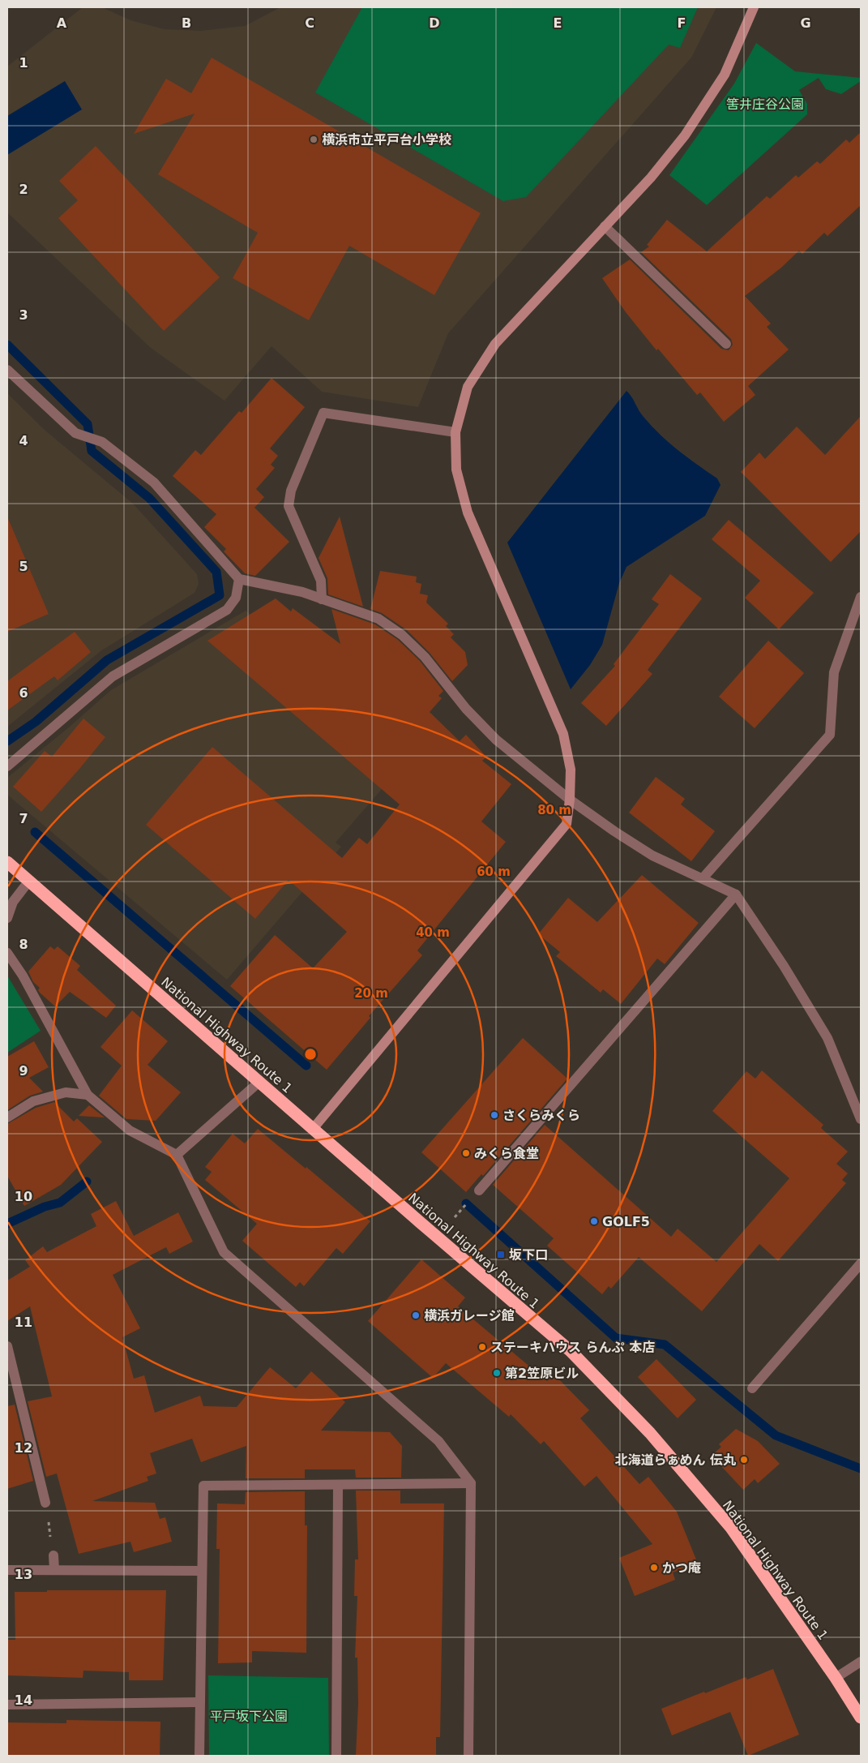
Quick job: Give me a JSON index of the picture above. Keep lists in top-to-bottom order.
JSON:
{
  "streets": {
    "highway": ["National Highway Route 1"]
  },
  "parks": ["筈井庄谷公園", "平戸坂下公園"],
  "places": {
    "other": [
      "横浜市立平戸台小学校",
      "さくらみくら",
      "みくら食堂",
      "GOLF5",
      "横浜ガレージ館",
      "ステーキハウス らんぷ 本店",
      "第2笠原ビル",
      "北海道らぁめん 伝丸",
      "かつ庵"
    ],
    "transit": ["坂下口"]
  },
  "grid": {
    "columns": [
      "A",
      "B",
      "C",
      "D",
      "E",
      "F",
      "G"
    ],
    "rows": [
      "1",
      "2",
      "3",
      "4",
      "5",
      "6",
      "7",
      "8",
      "9",
      "10",
      "11",
      "12",
      "13",
      "14"
    ]
  },
  "rings": [
    "80 m",
    "60 m",
    "40 m",
    "20 m"
  ]
}
